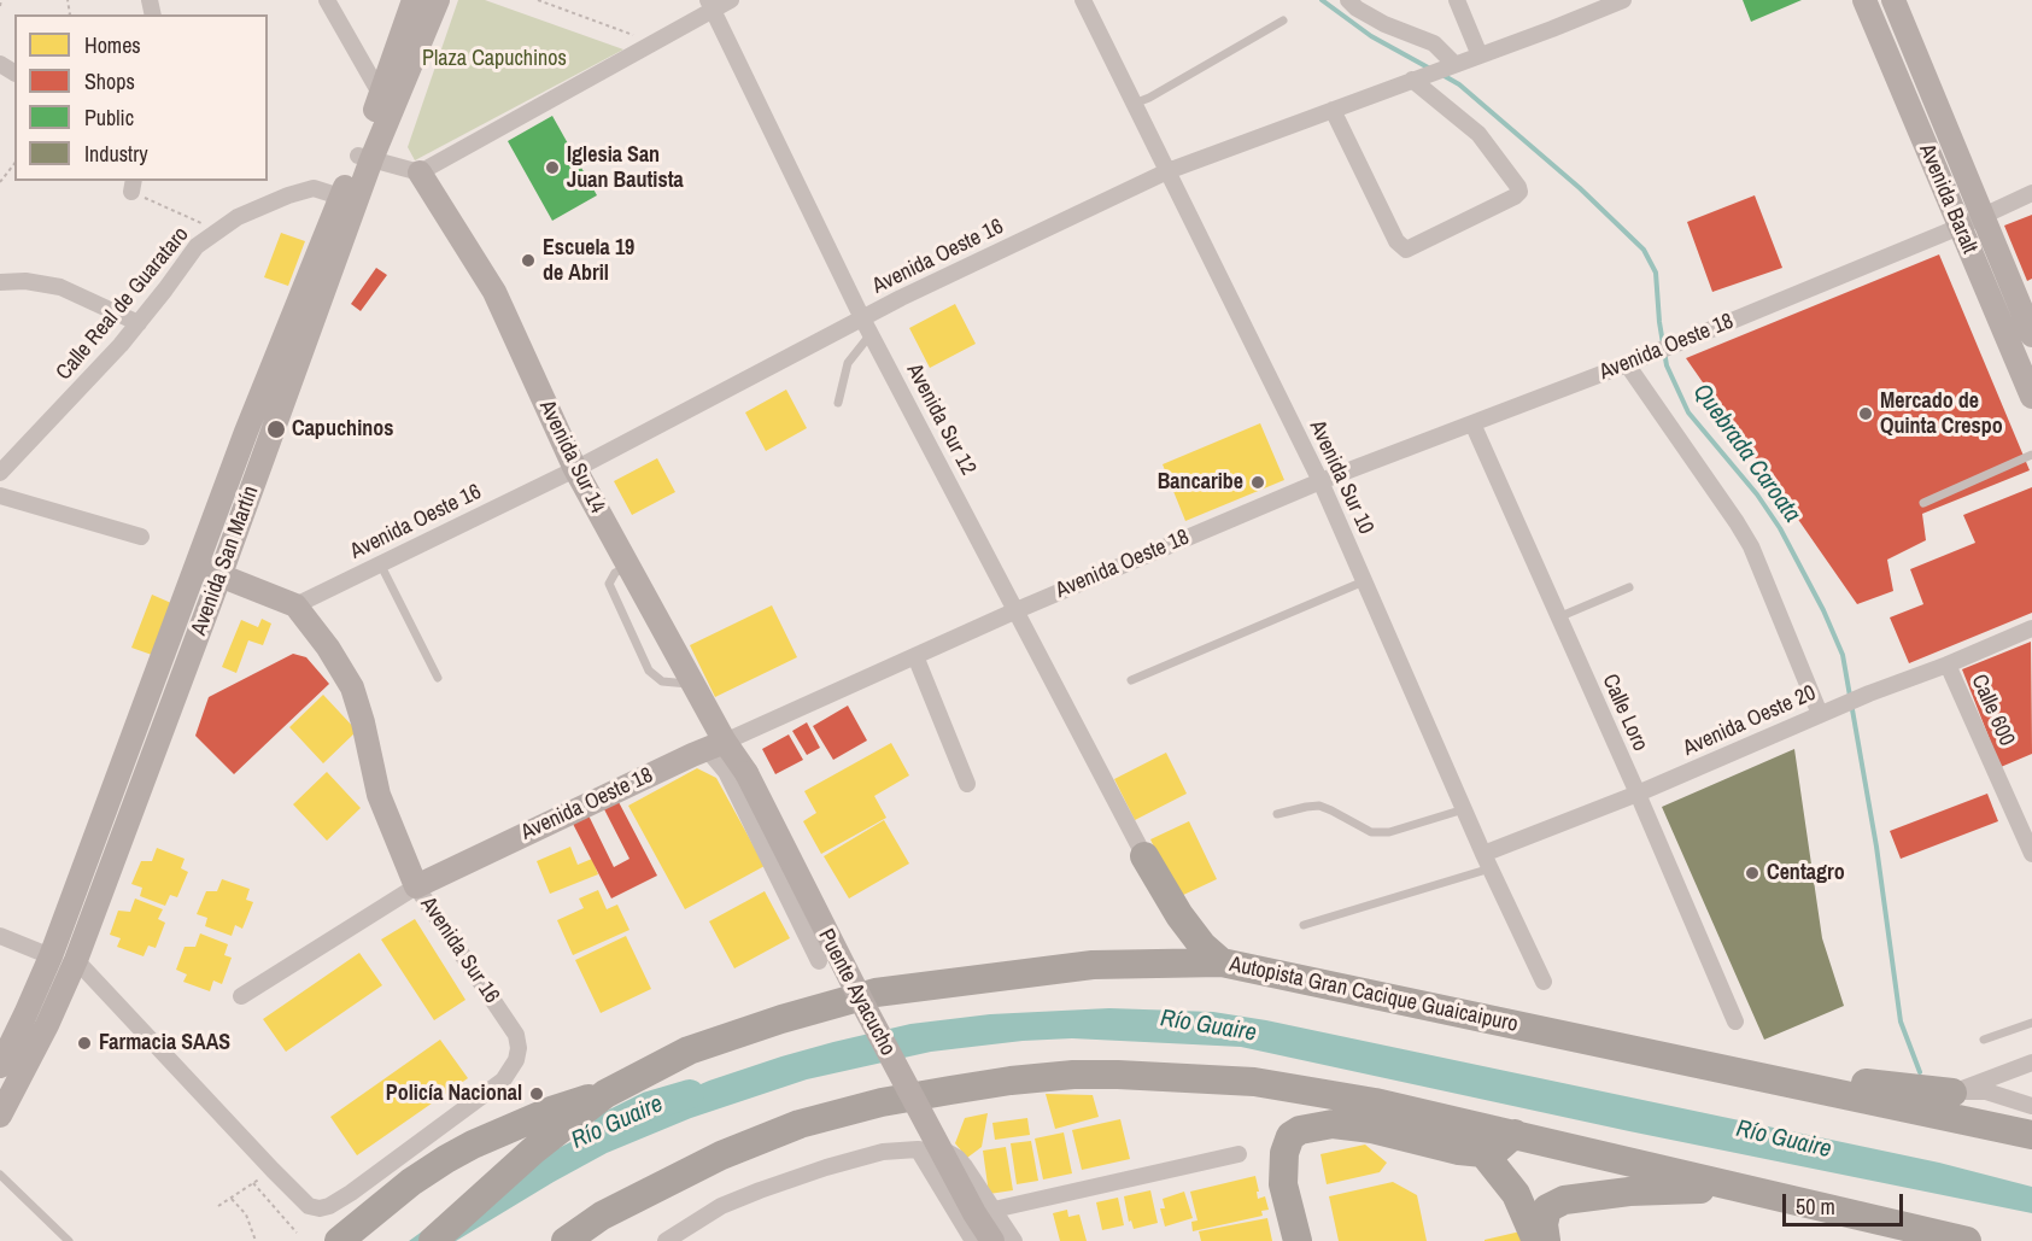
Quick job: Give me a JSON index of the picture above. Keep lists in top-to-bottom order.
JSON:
{
  "streets": {
    "highway": ["Autopista Gran Cacique Guaicaipuro"],
    "main road": [
      "Avenida Baralt",
      "Avenida Oeste 18",
      "Avenida Sur 14",
      "Avenida San Martín",
      "Avenida Sur 16",
      "Puente Ayacucho"
    ],
    "street": [
      "Avenida Oeste 16",
      "Calle Real de Guarataro",
      "Avenida Sur 12",
      "Avenida Sur 10",
      "Calle 600",
      "Calle Loro",
      "Avenida Oeste 20"
    ]
  },
  "crossings": [
    ["Avenida Baralt", "Avenida Oeste 18"],
    ["Avenida Oeste 16", "Avenida Sur 12"],
    ["Avenida Oeste 16", "Avenida Sur 14"],
    ["Avenida Oeste 16", "Avenida Sur 10"],
    ["Avenida Oeste 16", "Avenida Sur 16"],
    ["Calle Real de Guarataro", "Avenida San Martín"],
    ["Avenida Oeste 18", "Avenida Sur 12"],
    ["Avenida Oeste 18", "Avenida Sur 14"],
    ["Avenida Oeste 18", "Avenida Sur 10"],
    ["Avenida Oeste 18", "Calle Loro"],
    ["Avenida Oeste 18", "Avenida Sur 16"],
    ["Avenida Oeste 18", "Puente Ayacucho"],
    ["Avenida Sur 14", "Puente Ayacucho"],
    ["Avenida Sur 10", "Avenida Oeste 20"],
    ["Calle 600", "Avenida Oeste 20"],
    ["Calle Loro", "Avenida Oeste 20"]
  ],
  "water": ["Quebrada Caroata", "Río Guaire"],
  "parks": ["Plaza Capuchinos"],
  "places": [
    "Iglesia San Juan Bautista",
    "Escuela 19 de Abril",
    "Mercado de Quinta Crespo",
    "Capuchinos",
    "Bancaribe",
    "Centagro",
    "Farmacia SAAS",
    "Policía Nacional"
  ],
  "legend": [
    "Homes",
    "Shops",
    "Public",
    "Industry"
  ],
  "scale_bar": "50 m"
}
